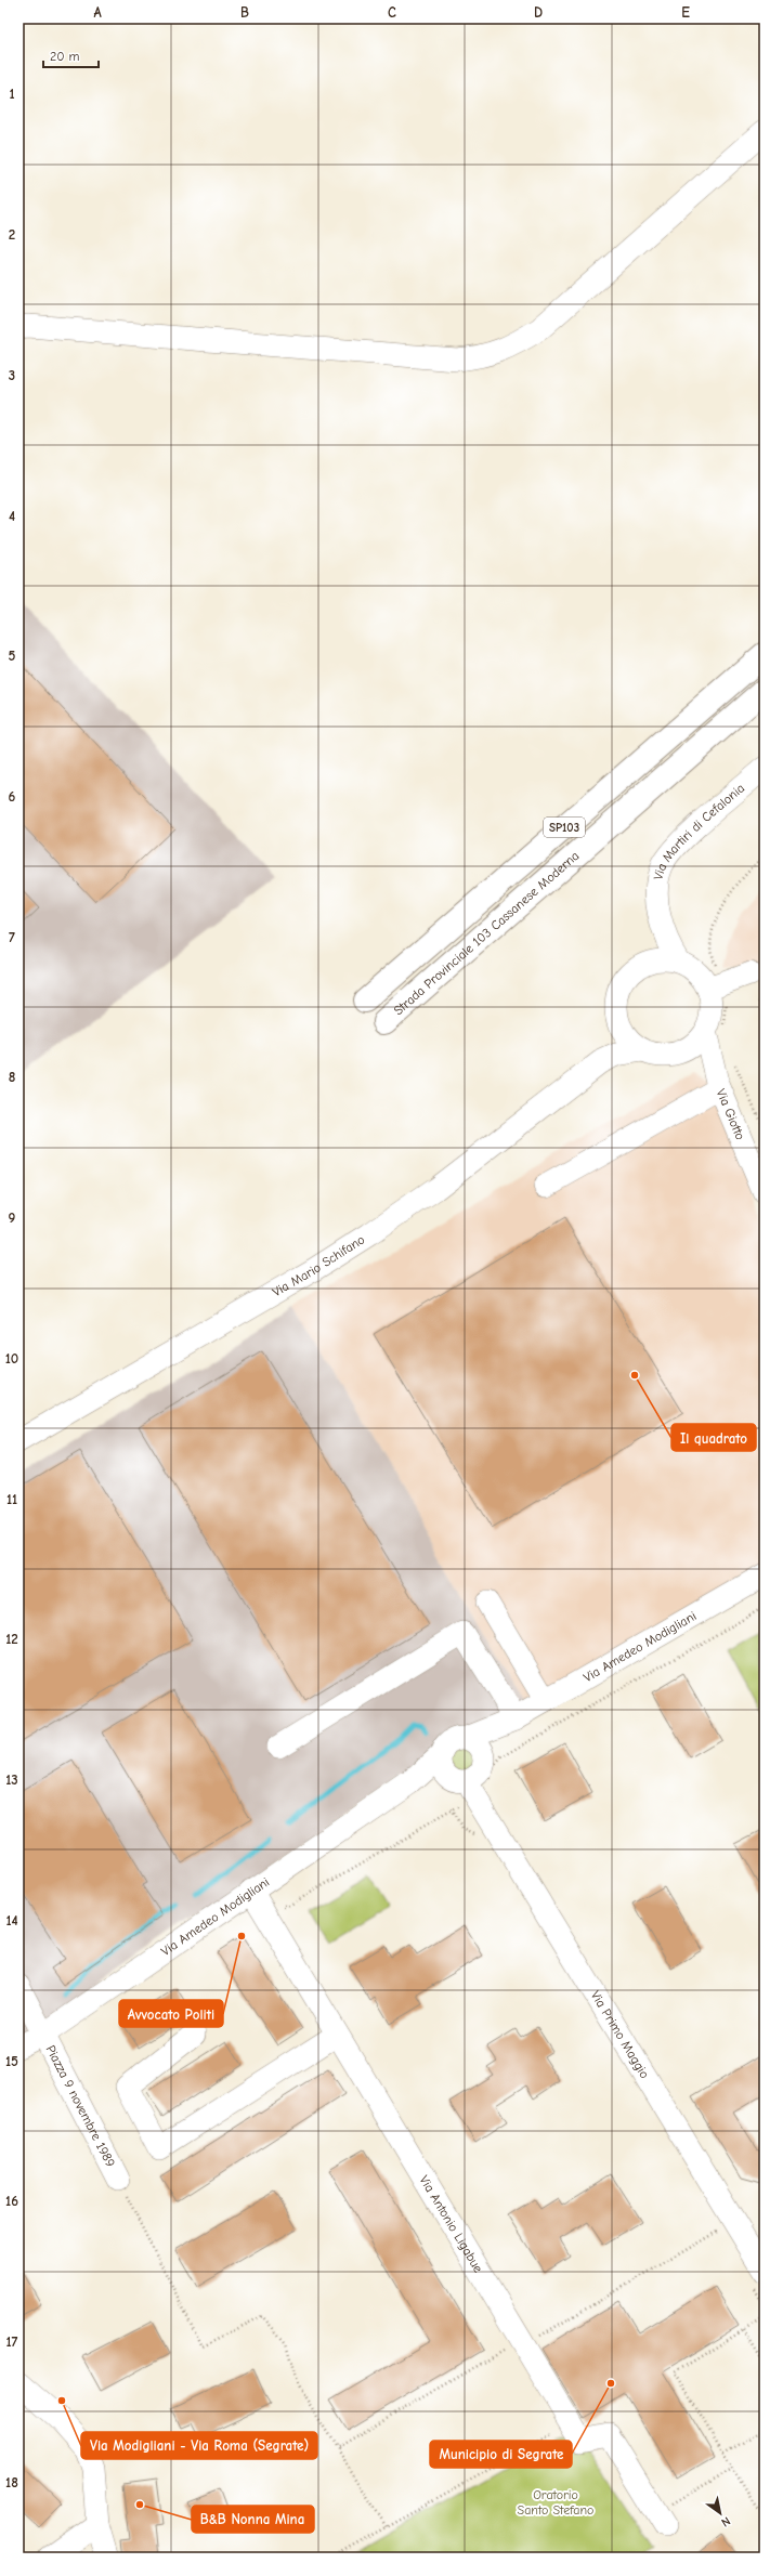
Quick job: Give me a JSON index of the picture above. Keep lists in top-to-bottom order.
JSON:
{
  "streets": {
    "highway": ["SP103", "Strada Provinciale 103 Cassanese Moderna"],
    "street": [
      "Via Martiri di Cefalonia",
      "Via Giotto",
      "Via Mario Schifano",
      "Via Amedeo Modigliani",
      "Via Primo Maggio",
      "Piazza 9 novembre 1989",
      "Via Antonio Ligabue"
    ]
  },
  "crossings": [
    ["Via Martiri di Cefalonia", "Via Giotto"],
    ["Via Martiri di Cefalonia", "Via Mario Schifano"],
    ["Via Giotto", "Via Mario Schifano"],
    ["Via Amedeo Modigliani", "Via Primo Maggio"],
    ["Via Amedeo Modigliani", "Piazza 9 novembre 1989"],
    ["Via Amedeo Modigliani", "Via Antonio Ligabue"]
  ],
  "parks": ["Oratorio Santo Stefano"],
  "places": [
    "Il quadrato",
    "Avvocato Politi",
    "Municipio di Segrate",
    "Via Modigliani - Via Roma (Segrate)",
    "B&B Nonna Mina"
  ],
  "scale_bar": "20 m",
  "north": "bottom right",
  "grid": {
    "columns": [
      "A",
      "B",
      "C",
      "D",
      "E"
    ],
    "rows": [
      "1",
      "2",
      "3",
      "4",
      "5",
      "6",
      "7",
      "8",
      "9",
      "10",
      "11",
      "12",
      "13",
      "14",
      "15",
      "16",
      "17",
      "18"
    ]
  }
}
